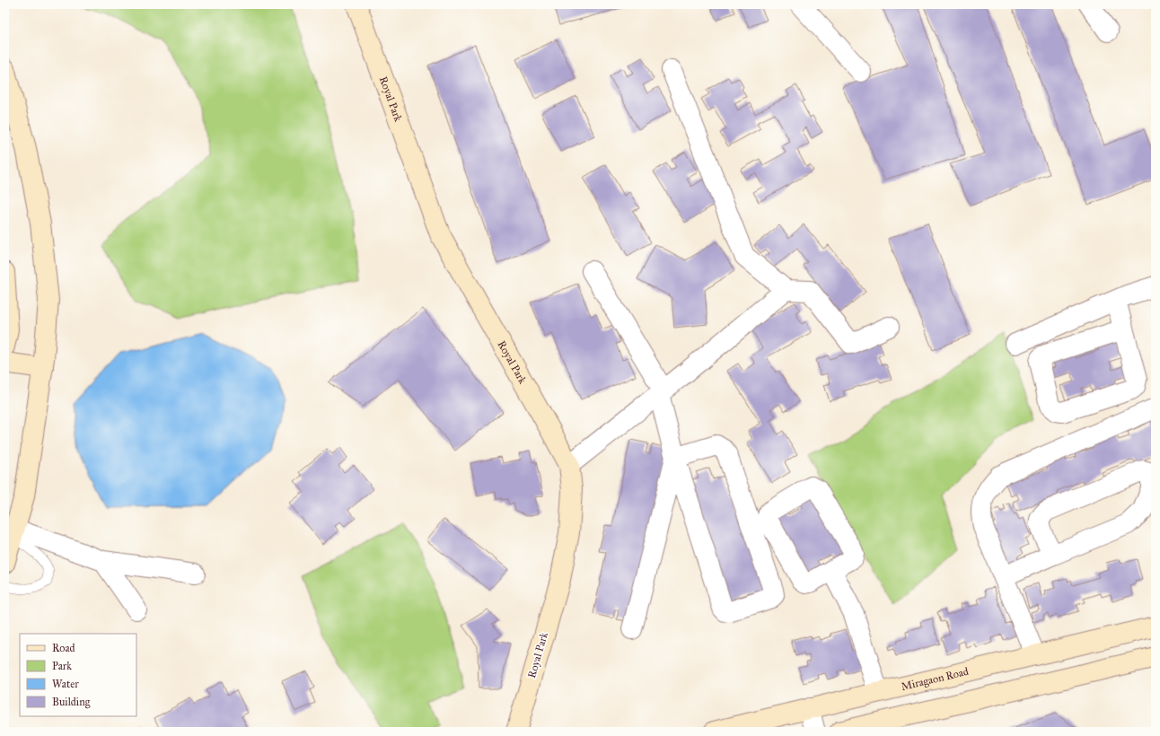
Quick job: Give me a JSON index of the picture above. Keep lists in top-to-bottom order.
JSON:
{
  "streets": {
    "main road": ["Royal Park", "Miragaon Road"]
  },
  "legend": [
    "Road",
    "Park",
    "Water",
    "Building"
  ]
}
